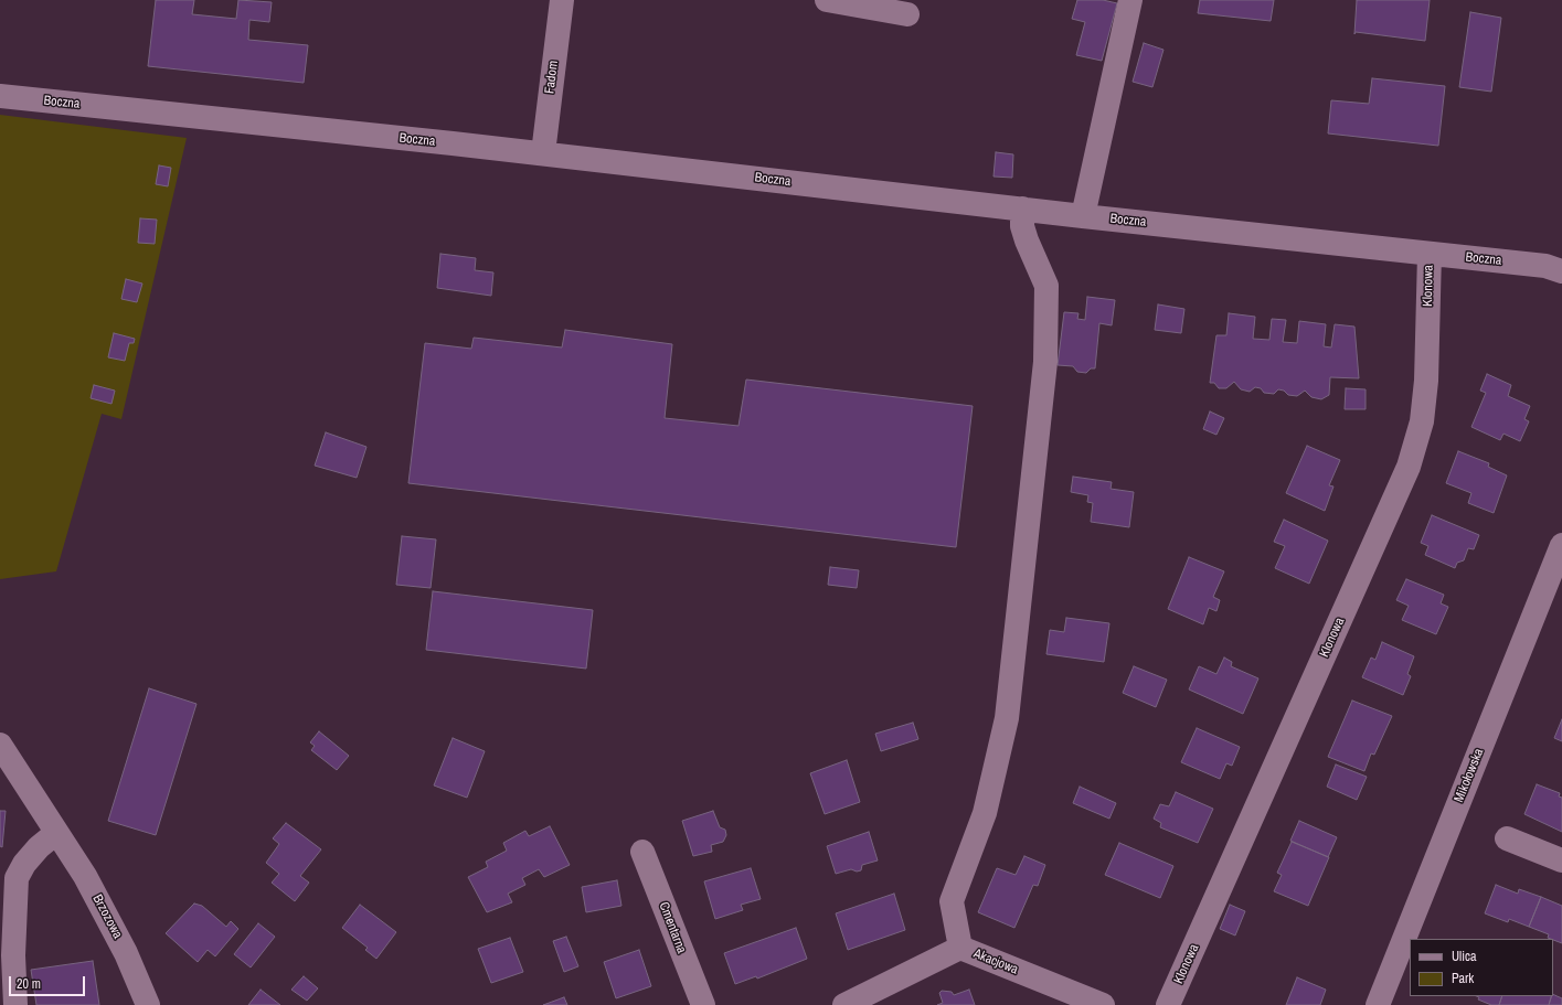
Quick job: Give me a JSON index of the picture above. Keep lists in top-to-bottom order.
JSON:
{
  "streets": {
    "street": [
      "Fadom",
      "Boczna",
      "Klonowa",
      "Mikołowska",
      "Brzozowa",
      "Cmentarna",
      "Akacjowa"
    ]
  },
  "crossings": [
    ["Fadom", "Boczna"],
    ["Boczna", "Klonowa"]
  ],
  "legend": ["Ulica", "Park"],
  "scale_bar": "20 m"
}
